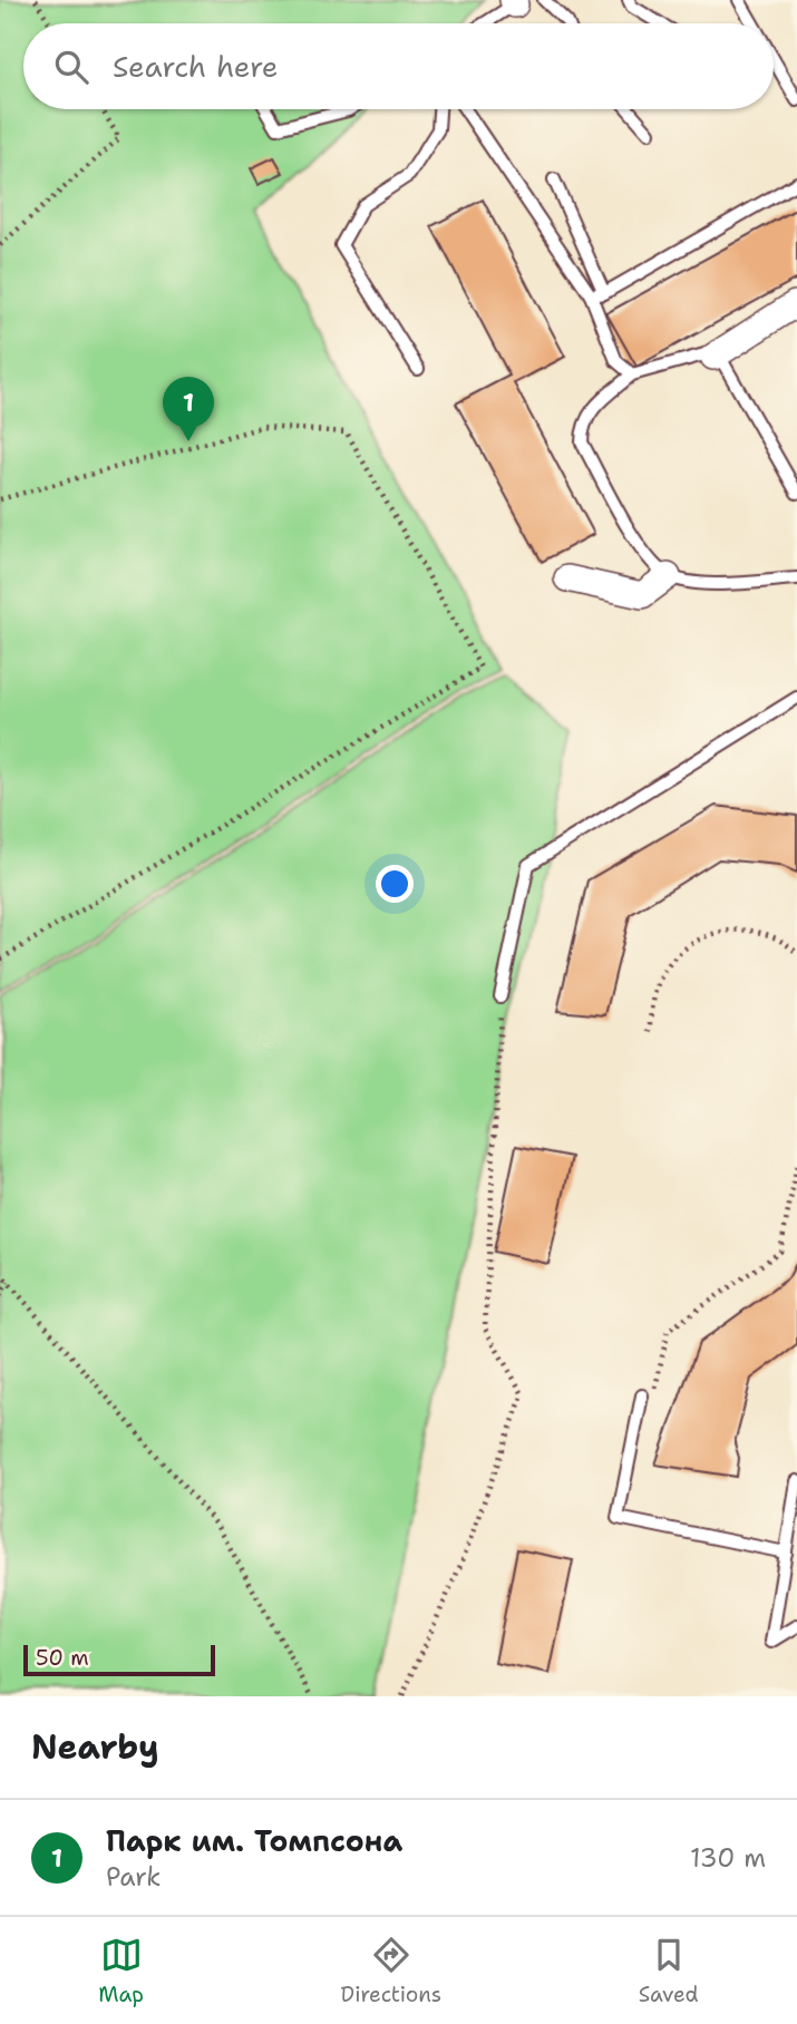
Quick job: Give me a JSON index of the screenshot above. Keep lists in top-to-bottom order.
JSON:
{
  "scale_bar": "50 m",
  "page": {
    "search": "Search here",
    "pins": "1",
    "scale": "50 m",
    "heading": "Nearby",
    "list": [
      {
        "mark": "1",
        "name": "Парк им. Томпсона",
        "note": "Park",
        "value": "130 m"
      }
    ],
    "nav": ["Map", "Directions", "Saved"]
  }
}
